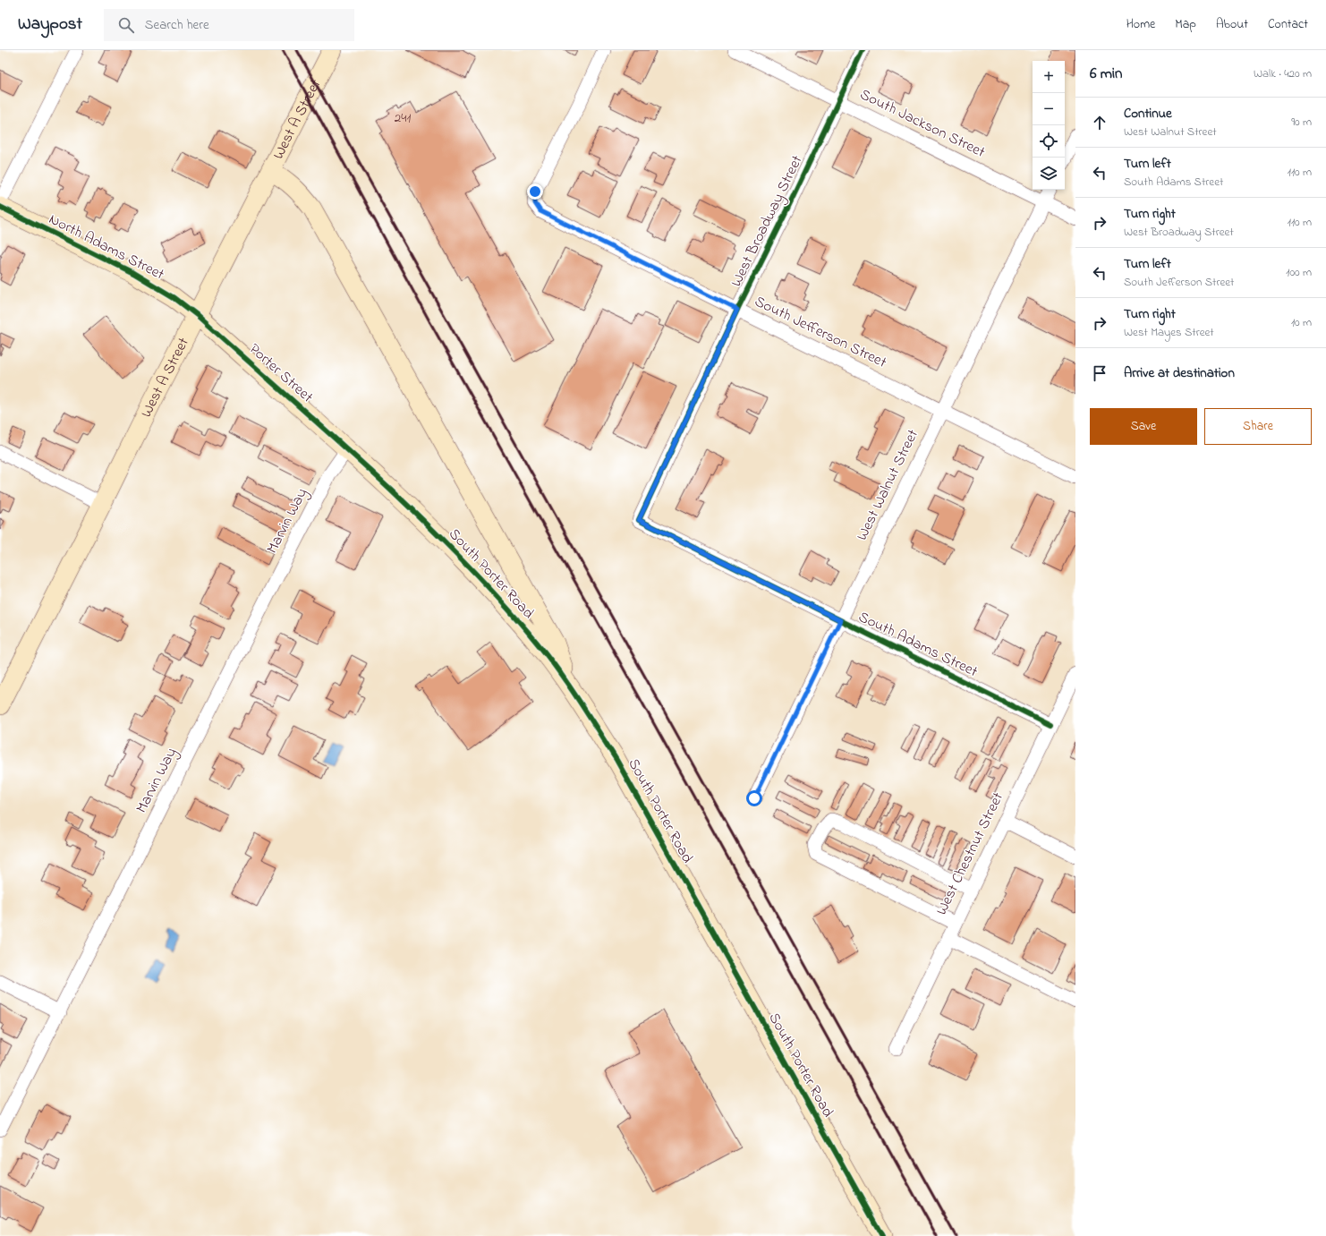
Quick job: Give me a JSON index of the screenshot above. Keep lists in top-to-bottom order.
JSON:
{
  "streets": {
    "street": [
      "West A Street",
      "South Jackson Street",
      "West Broadway Street",
      "North Adams Street",
      "South Jefferson Street",
      "Porter Street",
      "West Walnut Street",
      "Marvin Way",
      "South Porter Road",
      "South Adams Street",
      "West Chestnut Street"
    ]
  },
  "crossings": [
    ["West A Street", "North Adams Street"],
    ["West A Street", "Porter Street"],
    ["South Jackson Street", "West Broadway Street"],
    ["South Jackson Street", "West Walnut Street"],
    ["West Broadway Street", "South Jefferson Street"],
    ["West Broadway Street", "South Adams Street"],
    ["North Adams Street", "Porter Street"],
    ["South Jefferson Street", "West Walnut Street"],
    ["Porter Street", "Marvin Way"],
    ["Porter Street", "South Porter Road"],
    ["West Walnut Street", "South Adams Street"],
    ["Marvin Way", "South Porter Road"],
    ["South Adams Street", "West Chestnut Street"]
  ],
  "house_numbers": ["241"],
  "page": {
    "header": "Waypost",
    "search": "Search here",
    "nav": [
      "Home",
      "Map",
      "About",
      "Contact"
    ],
    "heading": ["6 min", "Walk · 420 m"],
    "map_buttons": ["+", "−"],
    "list": [
      ["Continue", "West Walnut Street", "90 m"],
      ["Turn left", "South Adams Street", "110 m"],
      ["Turn right", "West Broadway Street", "110 m"],
      ["Turn left", "South Jefferson Street", "100 m"],
      ["Turn right", "West Mayes Street", "10 m"],
      "Arrive at destination"
    ],
    "buttons": ["Save", "Share"]
  }
}
